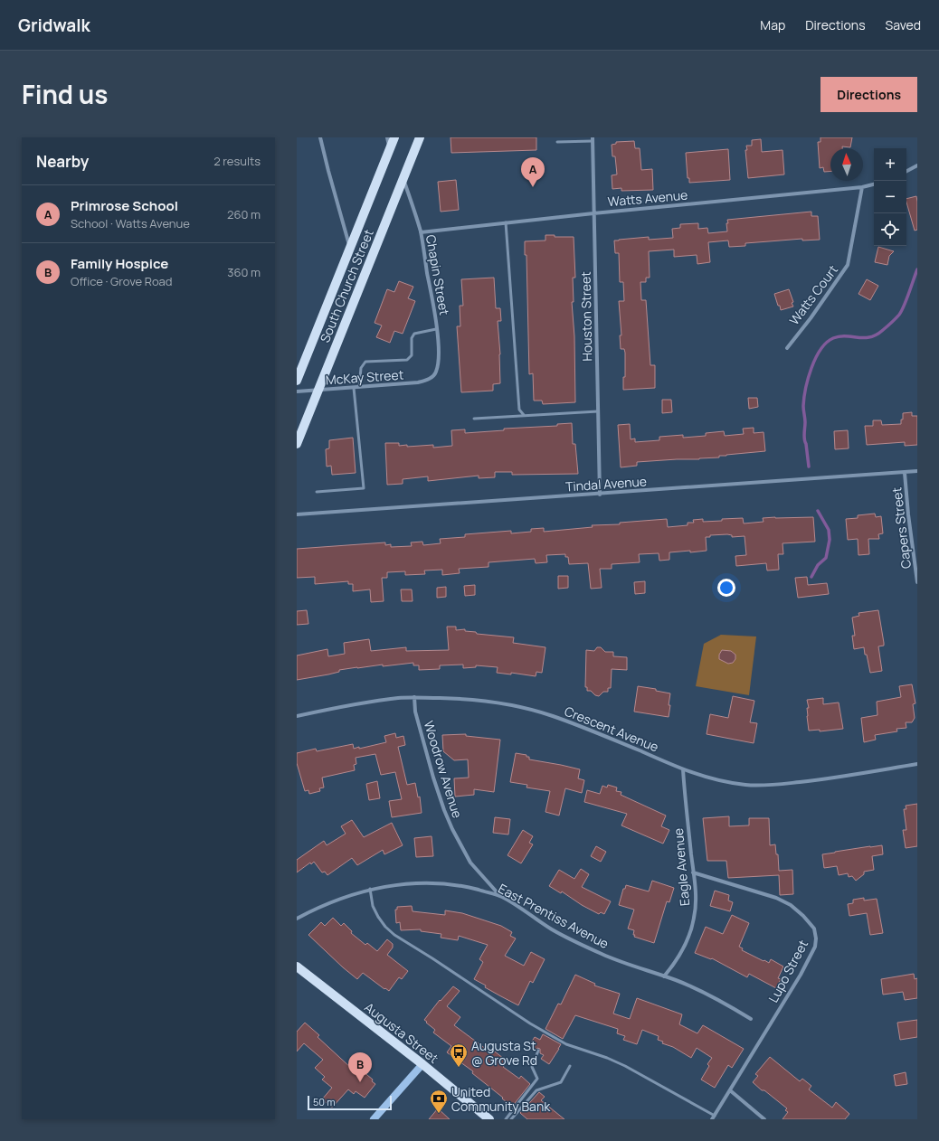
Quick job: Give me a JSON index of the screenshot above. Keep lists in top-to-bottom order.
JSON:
{
  "streets": {
    "main road": ["South Church Street", "Augusta Street"],
    "street": [
      "Watts Avenue",
      "Chapin Street",
      "Watts Court",
      "Houston Street",
      "McKay Street",
      "Tindal Avenue",
      "Capers Street",
      "Crescent Avenue",
      "Woodrow Avenue",
      "Eagle Avenue",
      "East Prentiss Avenue",
      "Lupo Street"
    ]
  },
  "crossings": [
    ["Watts Avenue", "Chapin Street"],
    ["Watts Avenue", "Watts Court"],
    ["Watts Avenue", "Houston Street"],
    ["Chapin Street", "South Church Street"],
    ["Chapin Street", "McKay Street"],
    ["South Church Street", "McKay Street"],
    ["Houston Street", "Tindal Avenue"],
    ["Tindal Avenue", "Capers Street"],
    ["Crescent Avenue", "Woodrow Avenue"],
    ["Crescent Avenue", "Eagle Avenue"],
    ["Woodrow Avenue", "East Prentiss Avenue"],
    ["Eagle Avenue", "East Prentiss Avenue"],
    ["Eagle Avenue", "Lupo Street"]
  ],
  "places": {
    "bus stop": ["Augusta St @ Grove Rd"],
    "bank": ["United Community Bank"]
  },
  "scale_bar": "50 m",
  "north": "top",
  "page": {
    "header": "Gridwalk",
    "nav": ["Map", "Directions", "Saved"],
    "title": "Find us",
    "buttons": "Directions",
    "heading": ["Nearby", "2 results"],
    "map_buttons": ["+", "−"],
    "pins": ["A", "B"],
    "list": [
      {
        "mark": "A",
        "name": "Primrose School",
        "note": "School · Watts Avenue",
        "value": "260 m"
      },
      {
        "mark": "B",
        "name": "Family Hospice",
        "note": "Office · Grove Road",
        "value": "360 m"
      }
    ],
    "scale": "50 m"
  }
}
